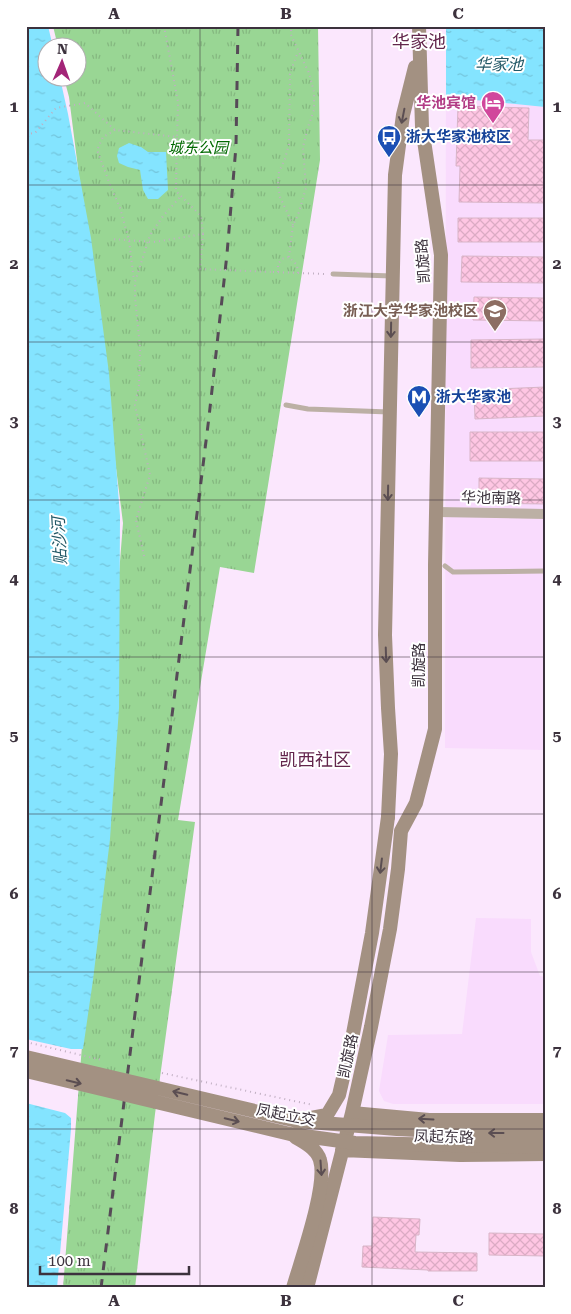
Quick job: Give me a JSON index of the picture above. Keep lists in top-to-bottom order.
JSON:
{
  "streets": {
    "main road": ["凯旋路", "凤起立交", "凤起东路"],
    "street": ["华池南路"]
  },
  "crossings": [
    ["凯旋路", "华池南路"],
    ["凯旋路", "凤起东路"]
  ],
  "districts": ["华家池", "凯西社区"],
  "water": ["华家池", "贴沙河"],
  "parks": ["城东公园"],
  "places": {
    "hotel": ["华池宾馆"],
    "bus stop": ["浙大华家池校区"],
    "school or university": ["浙江大学华家池校区"],
    "metro station": ["浙大华家池"]
  },
  "scale_bar": "100 m",
  "north": "top",
  "grid": {
    "columns": ["A", "B", "C"],
    "rows": [
      "1",
      "2",
      "3",
      "4",
      "5",
      "6",
      "7",
      "8"
    ]
  }
}
